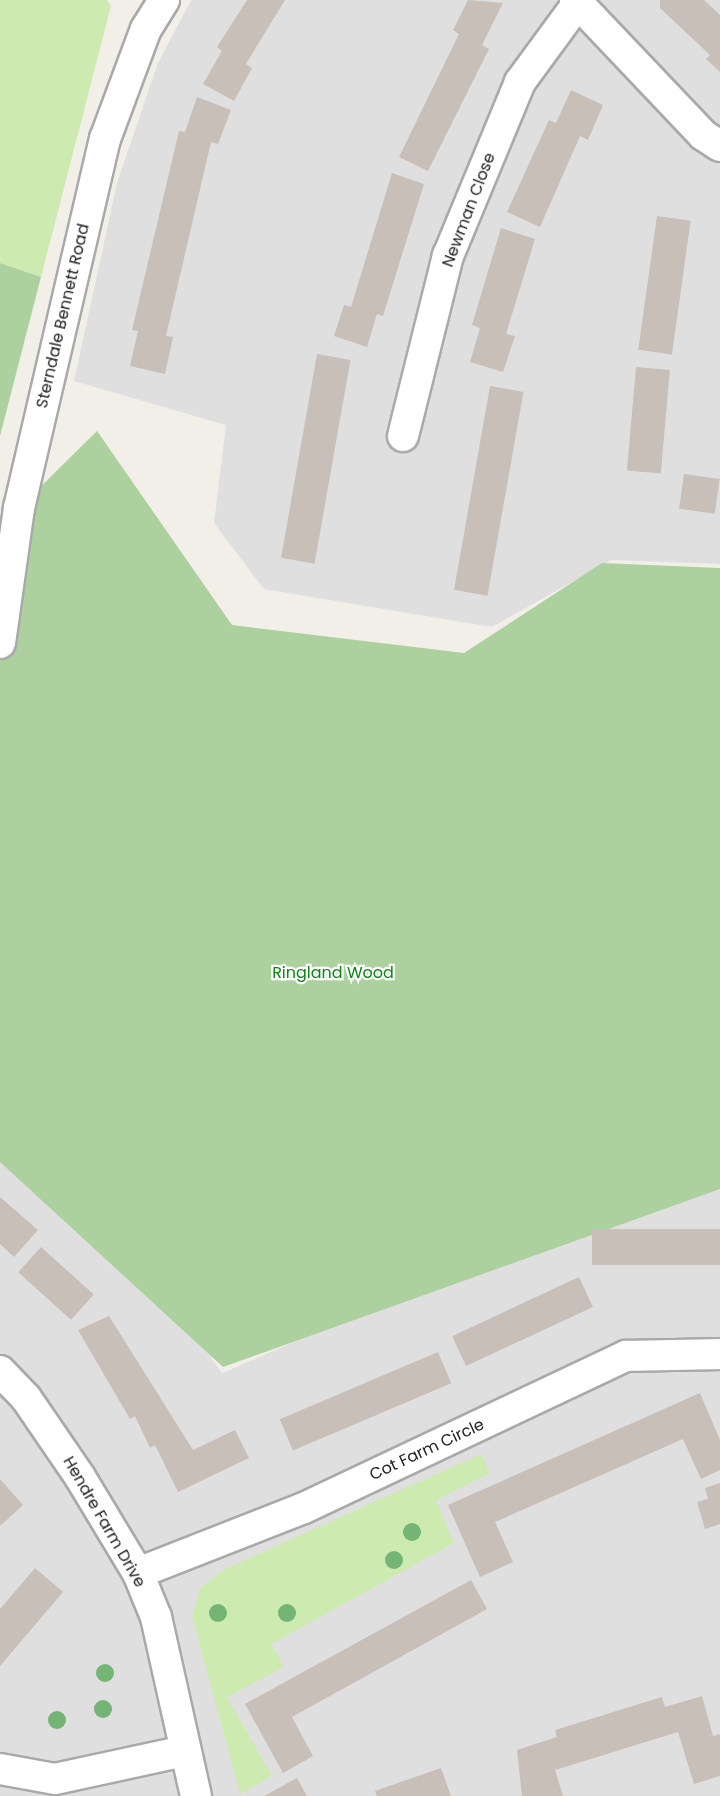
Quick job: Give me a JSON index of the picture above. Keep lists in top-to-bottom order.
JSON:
{
  "streets": {
    "street": [
      "Newman Close",
      "Sterndale Bennett Road",
      "Cot Farm Circle",
      "Hendre Farm Drive"
    ]
  },
  "crossings": [
    ["Cot Farm Circle", "Hendre Farm Drive"]
  ],
  "parks": ["Ringland Wood"]
}
